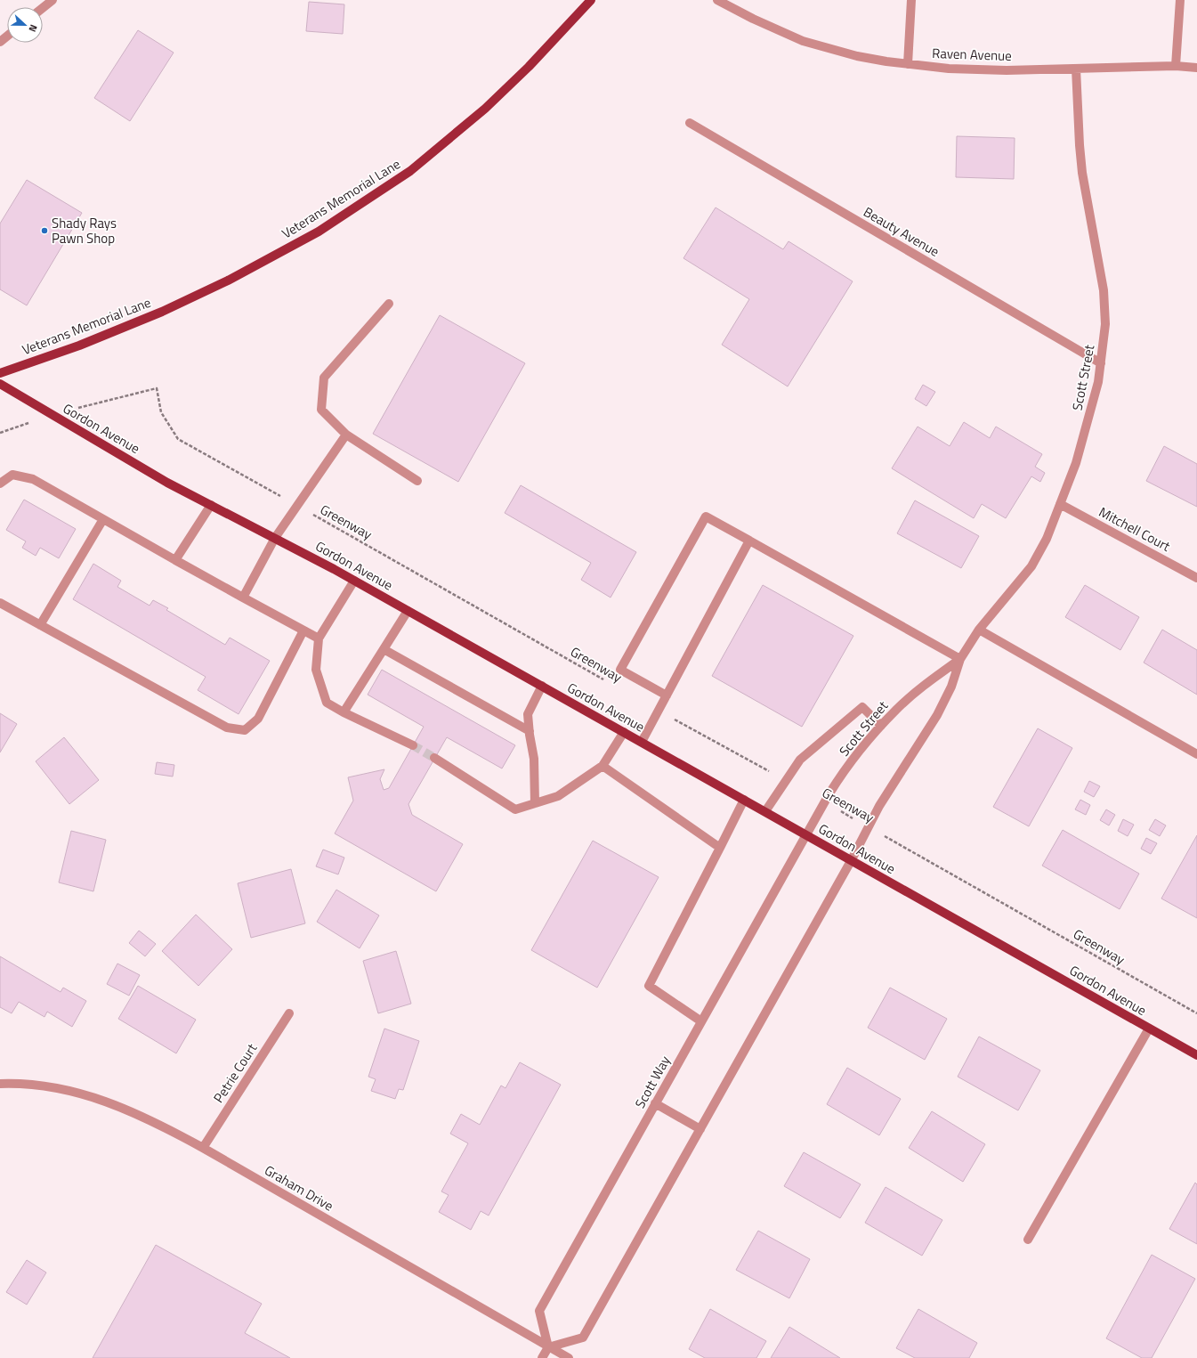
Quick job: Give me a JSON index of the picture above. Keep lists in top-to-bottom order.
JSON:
{
  "streets": {
    "main road": ["Veterans Memorial Lane", "Gordon Avenue"],
    "street": [
      "Raven Avenue",
      "Beauty Avenue",
      "Scott Street",
      "Mitchell Court",
      "Petrie Court",
      "Scott Way",
      "Graham Drive"
    ],
    "path": ["Greenway"]
  },
  "crossings": [
    ["Raven Avenue", "Scott Street"],
    ["Beauty Avenue", "Scott Street"],
    ["Scott Street", "Gordon Avenue"],
    ["Scott Street", "Greenway"],
    ["Scott Street", "Mitchell Court"],
    ["Scott Street", "Scott Way"],
    ["Gordon Avenue", "Greenway"],
    ["Gordon Avenue", "Scott Way"],
    ["Petrie Court", "Graham Drive"],
    ["Scott Way", "Graham Drive"]
  ],
  "places": ["Shady Rays Pawn Shop"],
  "north": "right"
}
